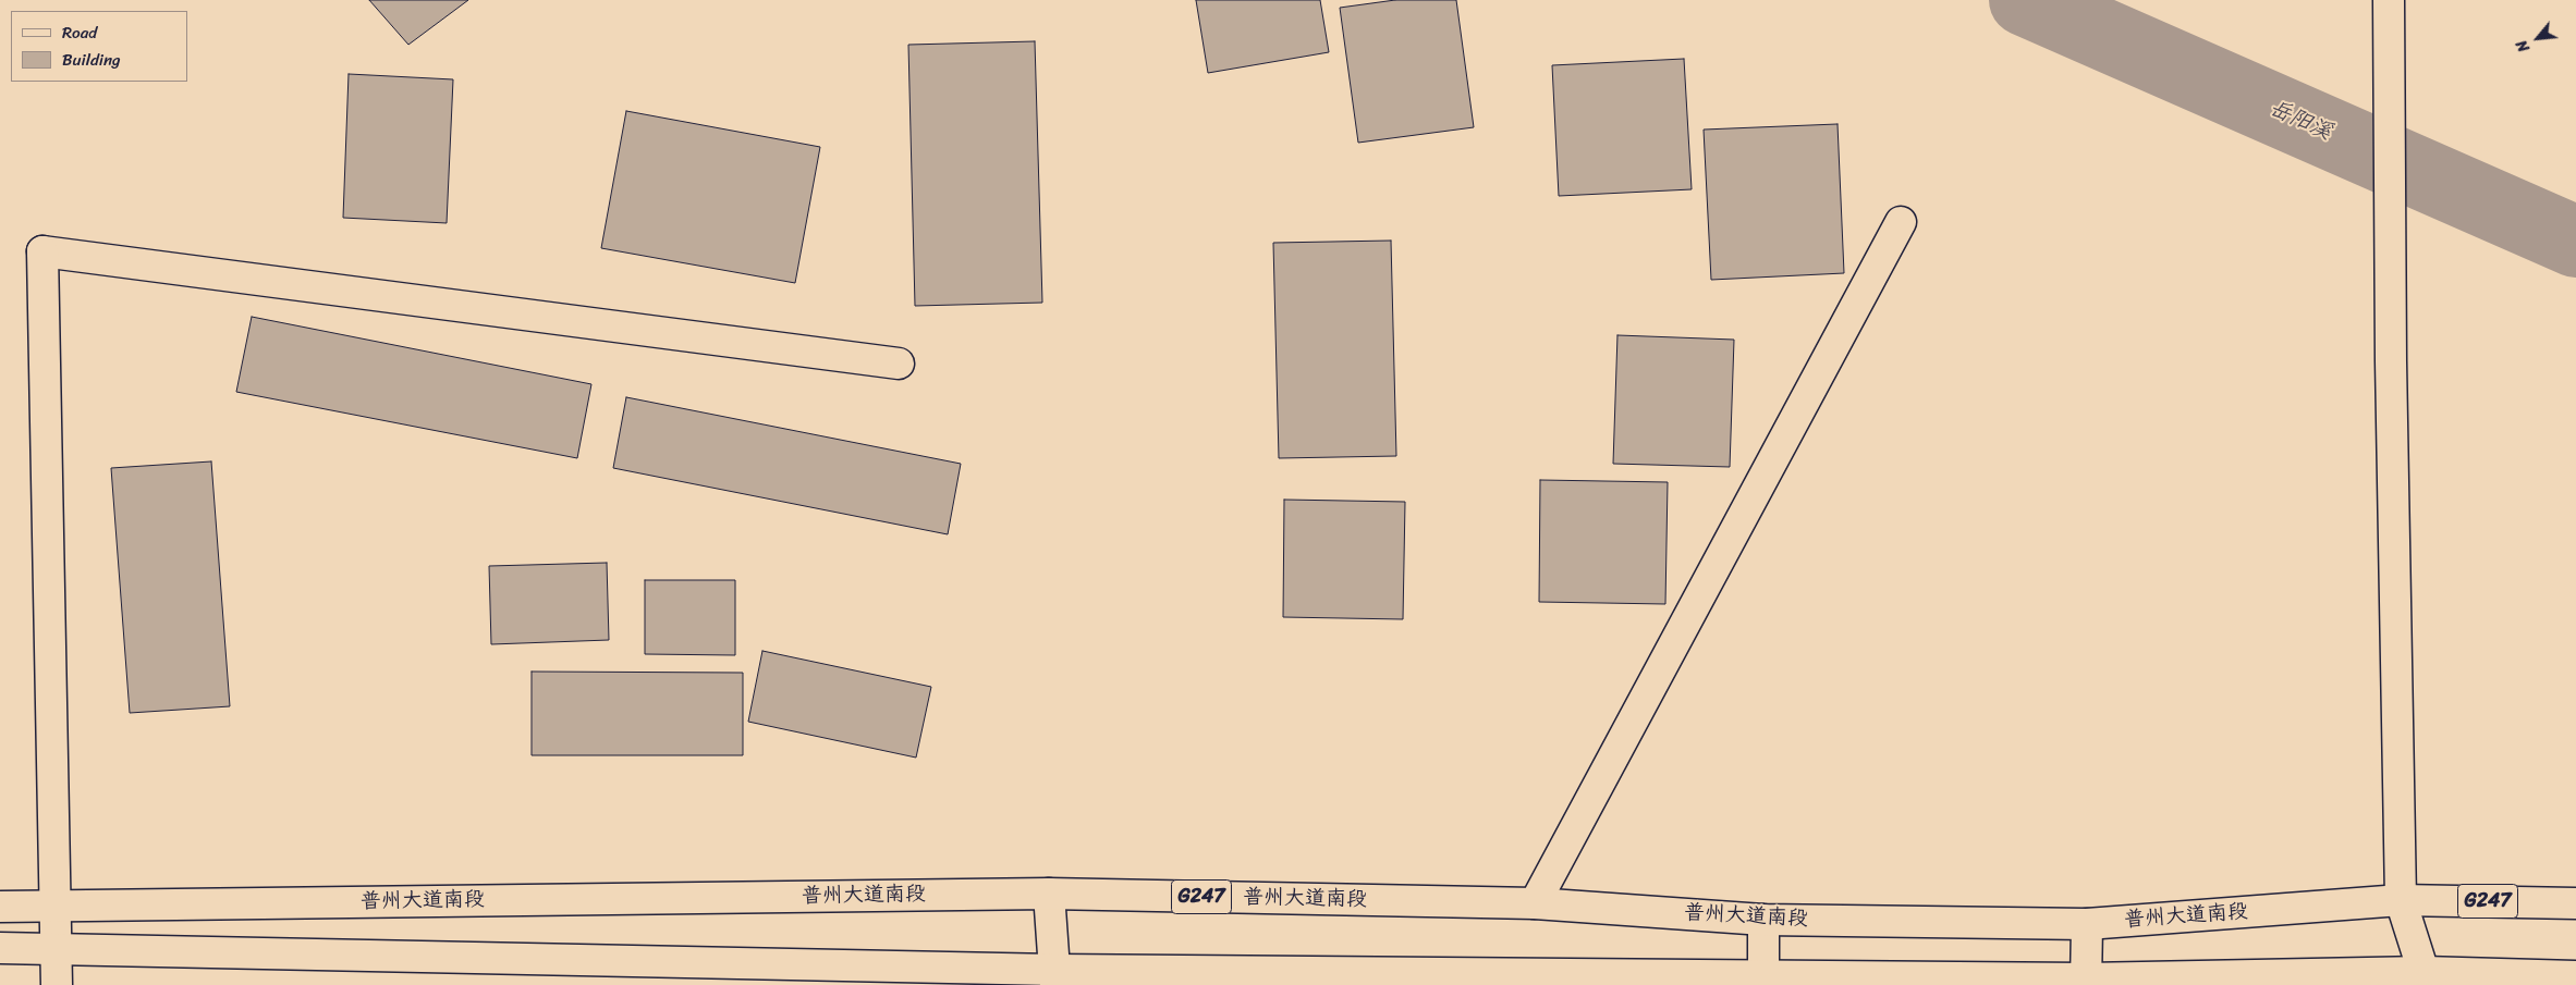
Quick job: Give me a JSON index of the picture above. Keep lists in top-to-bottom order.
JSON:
{
  "streets": {
    "main road": ["普州大道南段", "G247"]
  },
  "water": ["岳阳溪"],
  "legend": ["Road", "Building"],
  "north": "bottom left"
}
